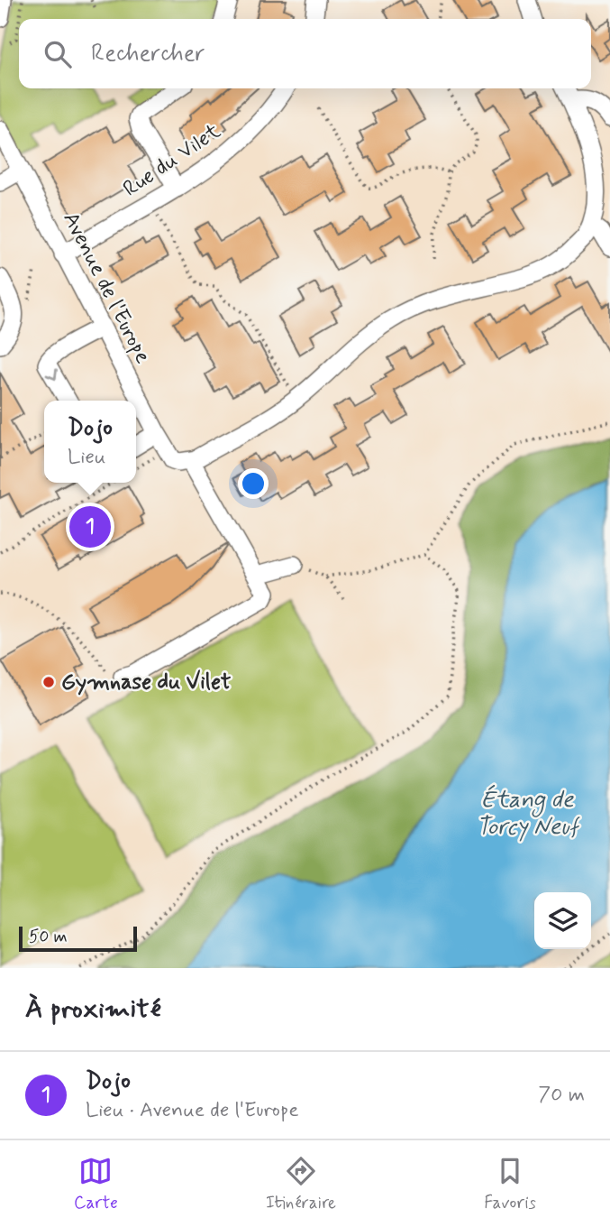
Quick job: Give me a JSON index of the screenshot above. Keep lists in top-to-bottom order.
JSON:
{
  "streets": {
    "street": ["Rue du Vilet", "Avenue de l'Europe"]
  },
  "crossings": [
    ["Rue du Vilet", "Avenue de l'Europe"]
  ],
  "water": ["Étang de Torcy Neuf"],
  "places": ["Gymnase du Vilet"],
  "scale_bar": "50 m",
  "page": {
    "search": "Rechercher",
    "popup": ["Dojo", "Lieu"],
    "pins": "1",
    "scale": "50 m",
    "heading": "À proximité",
    "list": [
      {
        "mark": "1",
        "name": "Dojo",
        "note": "Lieu · Avenue de l'Europe",
        "value": "70 m"
      }
    ],
    "nav": ["Carte", "Itinéraire", "Favoris"]
  }
}
